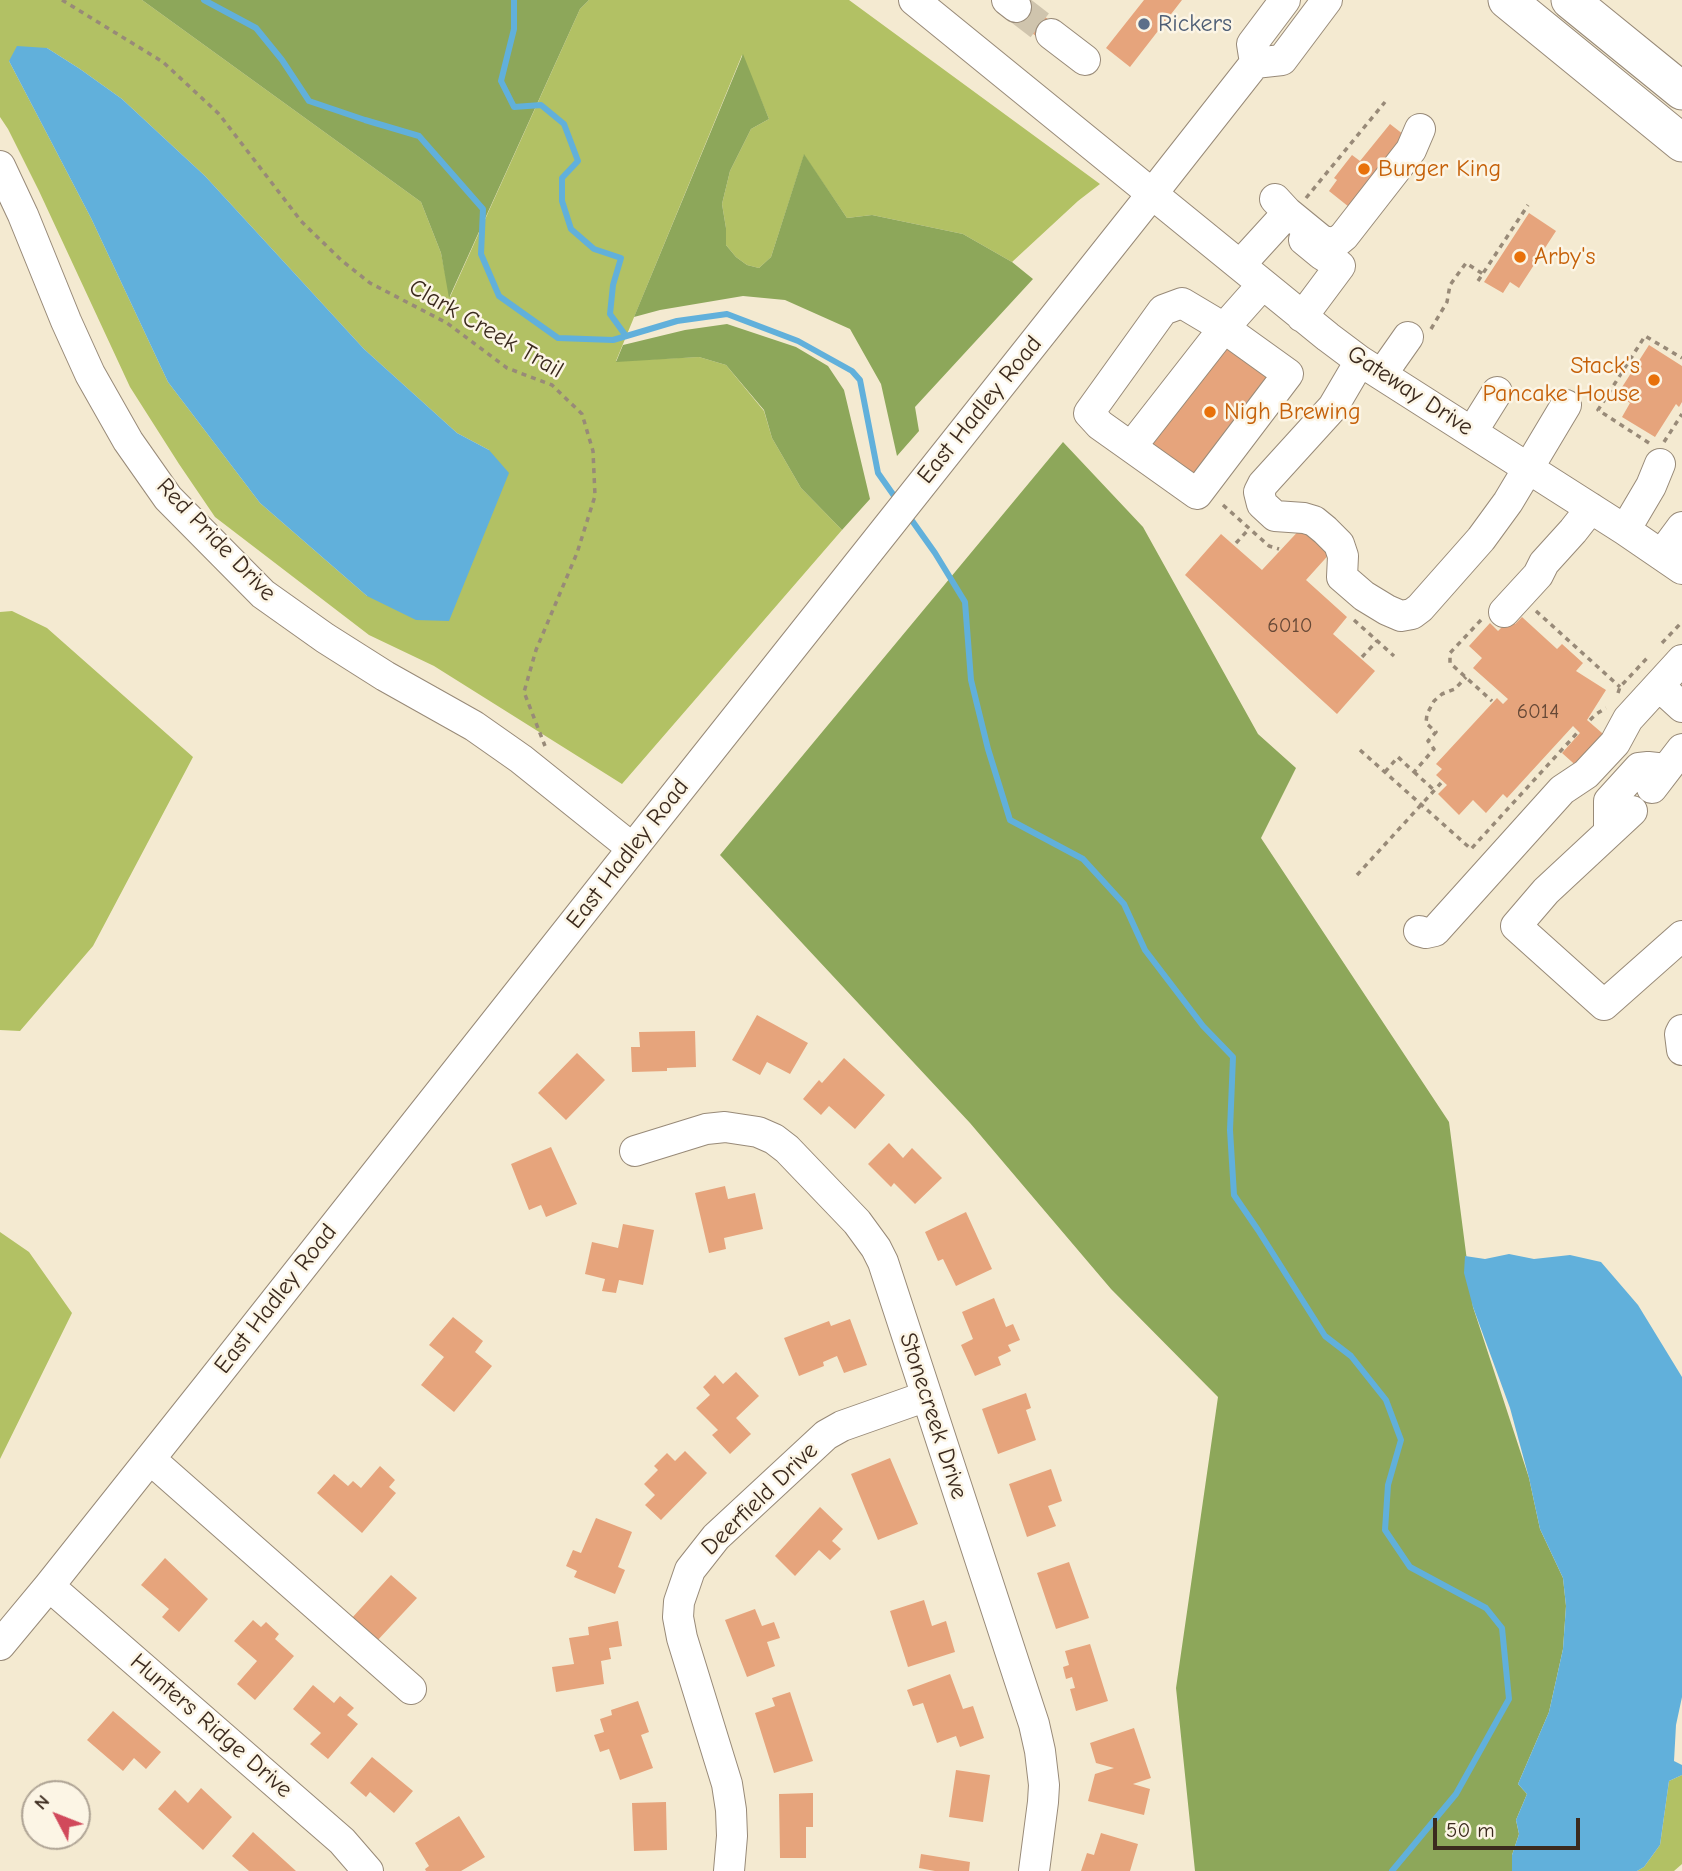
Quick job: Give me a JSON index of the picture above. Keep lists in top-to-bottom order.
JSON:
{
  "streets": {
    "street": [
      "Gateway Drive",
      "East Hadley Road",
      "Red Pride Drive",
      "Stonecreek Drive",
      "Deerfield Drive",
      "Hunters Ridge Drive"
    ],
    "path": ["Clark Creek Trail"]
  },
  "crossings": [
    ["Gateway Drive", "East Hadley Road"],
    ["East Hadley Road", "Red Pride Drive"],
    ["East Hadley Road", "Hunters Ridge Drive"],
    ["Stonecreek Drive", "Deerfield Drive"]
  ],
  "places": [
    "Rickers",
    "Burger King",
    "Arby's",
    "Stack's Pancake House",
    "Nigh Brewing"
  ],
  "house_numbers": ["6010", "6014"],
  "scale_bar": "50 m",
  "north": "top left"
}
